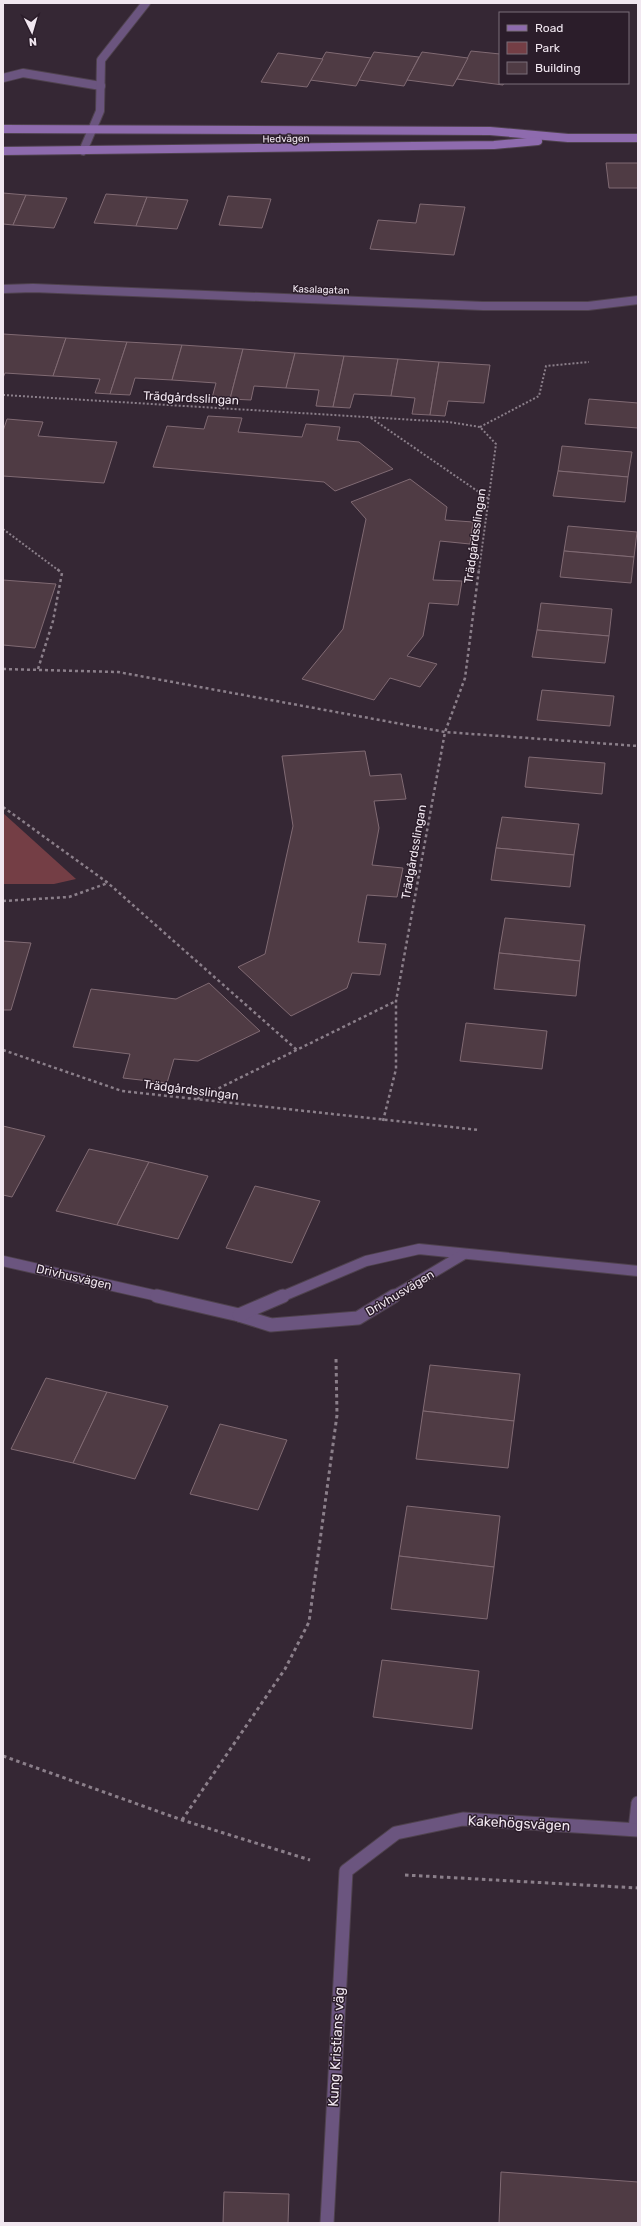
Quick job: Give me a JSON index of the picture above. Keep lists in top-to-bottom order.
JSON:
{
  "streets": {
    "main road": ["Hedvägen"],
    "street": [
      "Kasalagatan",
      "Drivhusvägen",
      "Kakehögsvägen",
      "Kung Kristians väg"
    ],
    "path": ["Trädgårdsslingan"]
  },
  "crossings": [
    ["Kakehögsvägen", "Kung Kristians väg"]
  ],
  "legend": ["Road", "Park", "Building"],
  "north": "bottom"
}
